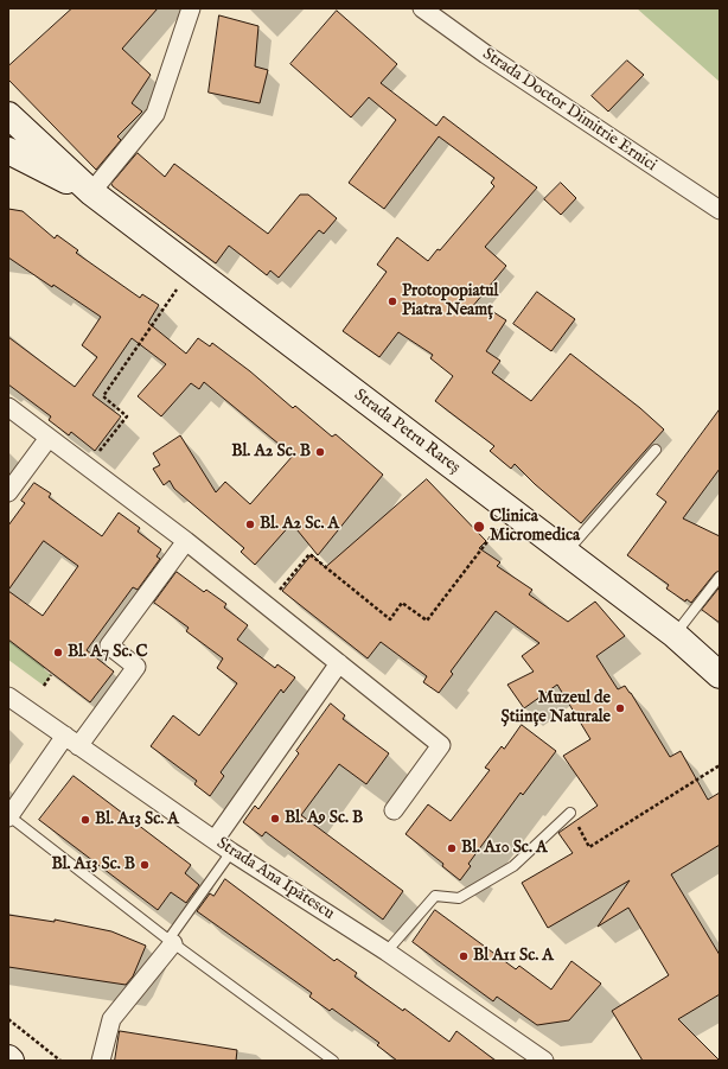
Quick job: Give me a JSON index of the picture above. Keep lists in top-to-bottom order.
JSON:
{
  "streets": {
    "main road": ["Strada Petru Rareș"],
    "street": ["Strada Doctor Dimitrie Ernici", "Strada Ana Ipătescu"]
  },
  "places": [
    "Protopopiatul Piatra Neamț",
    "Bl. A2 Sc. B",
    "Bl. A2 Sc. A",
    "Clinica Micromedica",
    "Bl. A7 Sc. C",
    "Muzeul de Științe Naturale",
    "Bl. A9 Sc. B",
    "Bl. A13 Sc. A",
    "Bl. A10 Sc. A",
    "Bl. A13 Sc. B",
    "Bl A11 Sc. A"
  ]
}
